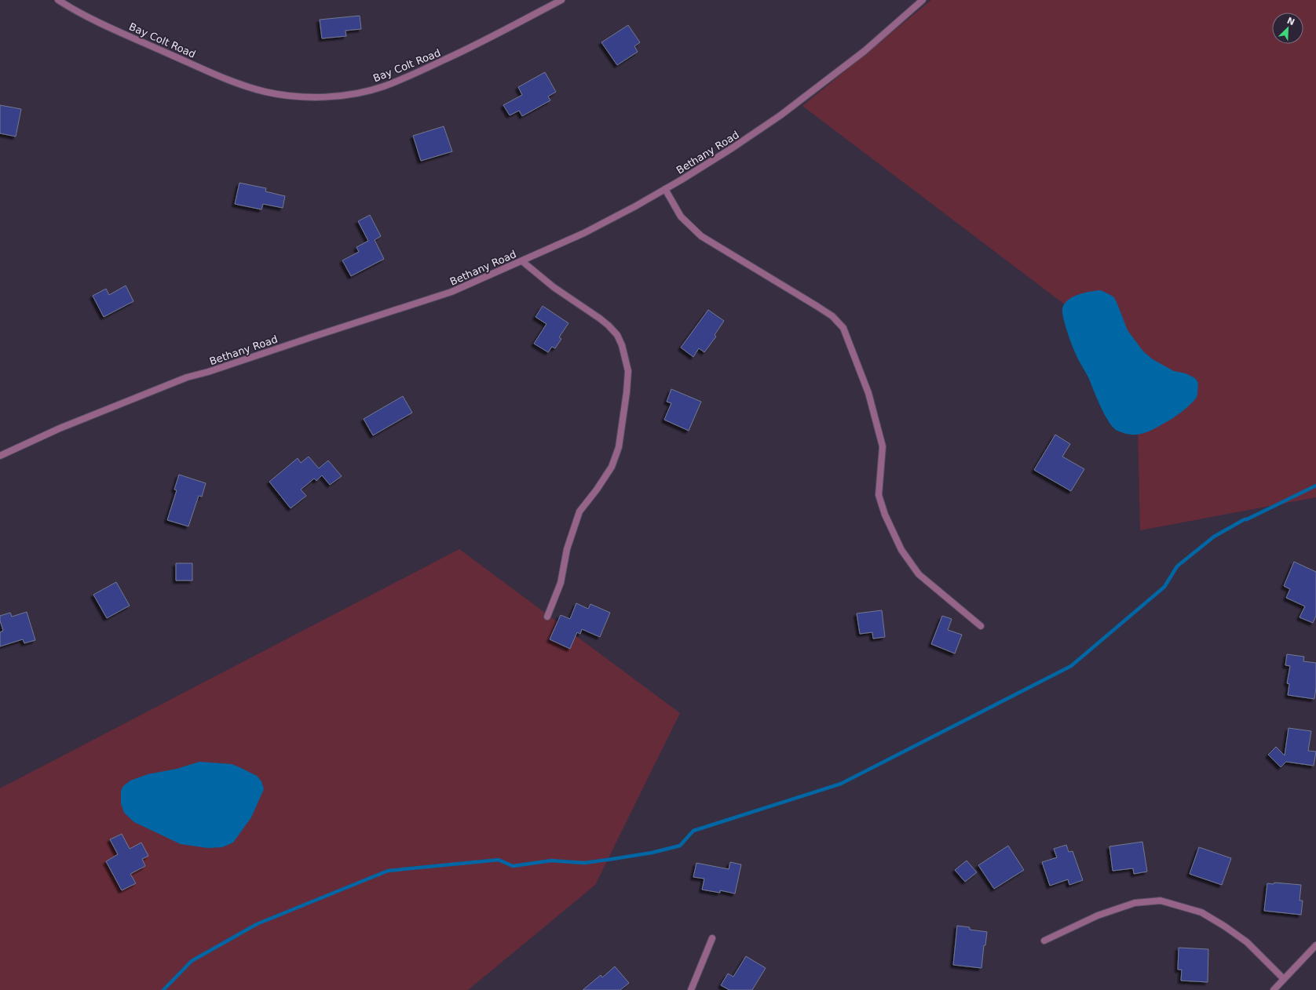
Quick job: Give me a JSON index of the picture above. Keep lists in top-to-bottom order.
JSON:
{
  "streets": {
    "street": ["Bay Colt Road", "Bethany Road"]
  },
  "north": "top right"
}
